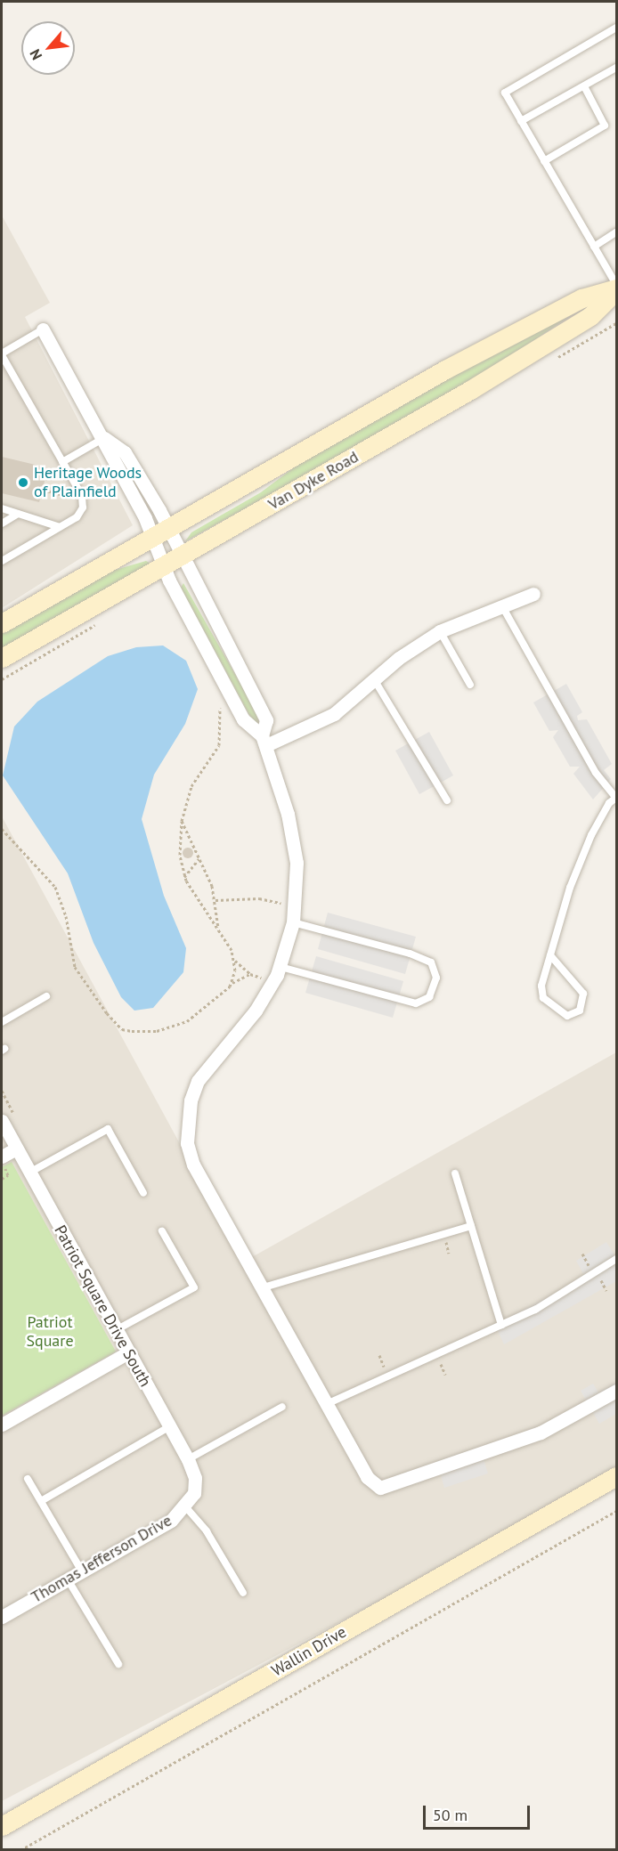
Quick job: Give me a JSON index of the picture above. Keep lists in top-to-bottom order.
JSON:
{
  "streets": {
    "street": [
      "Van Dyke Road",
      "Patriot Square Drive South",
      "Thomas Jefferson Drive",
      "Wallin Drive"
    ]
  },
  "crossings": [
    ["Patriot Square Drive South", "Thomas Jefferson Drive"]
  ],
  "parks": ["Patriot Square"],
  "places": ["Heritage Woods of Plainfield"],
  "scale_bar": "50 m",
  "north": "bottom left"
}
